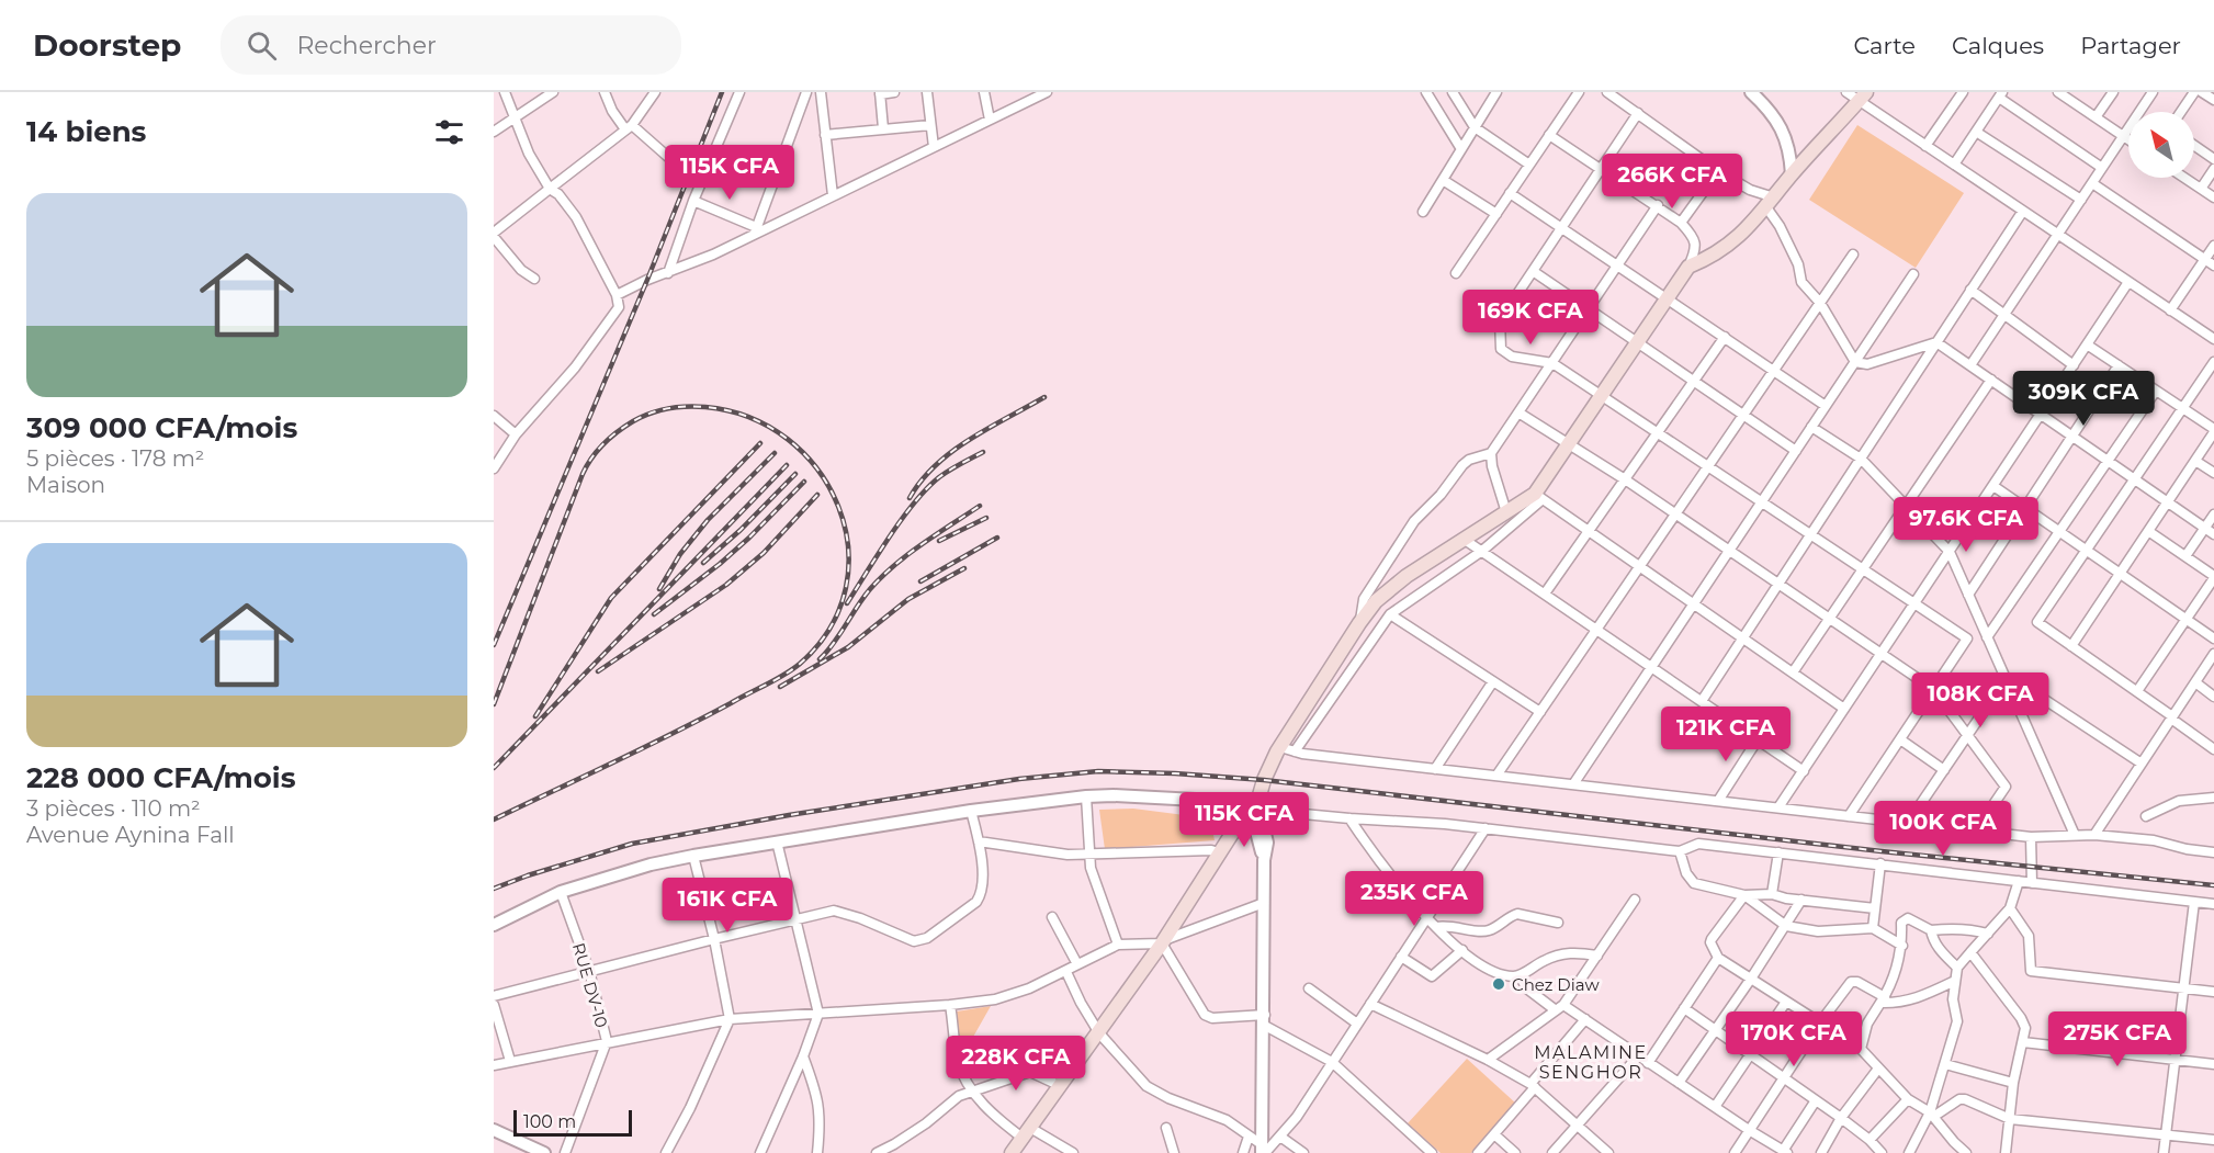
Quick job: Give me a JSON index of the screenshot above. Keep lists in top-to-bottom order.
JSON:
{
  "streets": {
    "street": ["RUE DV-10"]
  },
  "districts": ["MALAMINE SENGHOR"],
  "places": ["Chez Diaw"],
  "scale_bar": "100 m",
  "north": "top left",
  "page": {
    "header": "Doorstep",
    "search": "Rechercher",
    "nav": ["Carte", "Calques", "Partager"],
    "heading": "14 biens",
    "price": [
      "115K CFA",
      "266K CFA",
      "169K CFA",
      "309K CFA",
      "97.6K CFA",
      "108K CFA",
      "121K CFA",
      "115K CFA",
      "100K CFA",
      "235K CFA",
      "161K CFA",
      "170K CFA",
      "275K CFA",
      "228K CFA"
    ],
    "list": [
      {
        "name": "309 000 CFA/mois",
        "note": "5 pièces · 178 m² · Maison"
      },
      {
        "name": "228 000 CFA/mois",
        "note": "3 pièces · 110 m² · Avenue Aynina Fall"
      }
    ],
    "scale": "100 m"
  }
}
